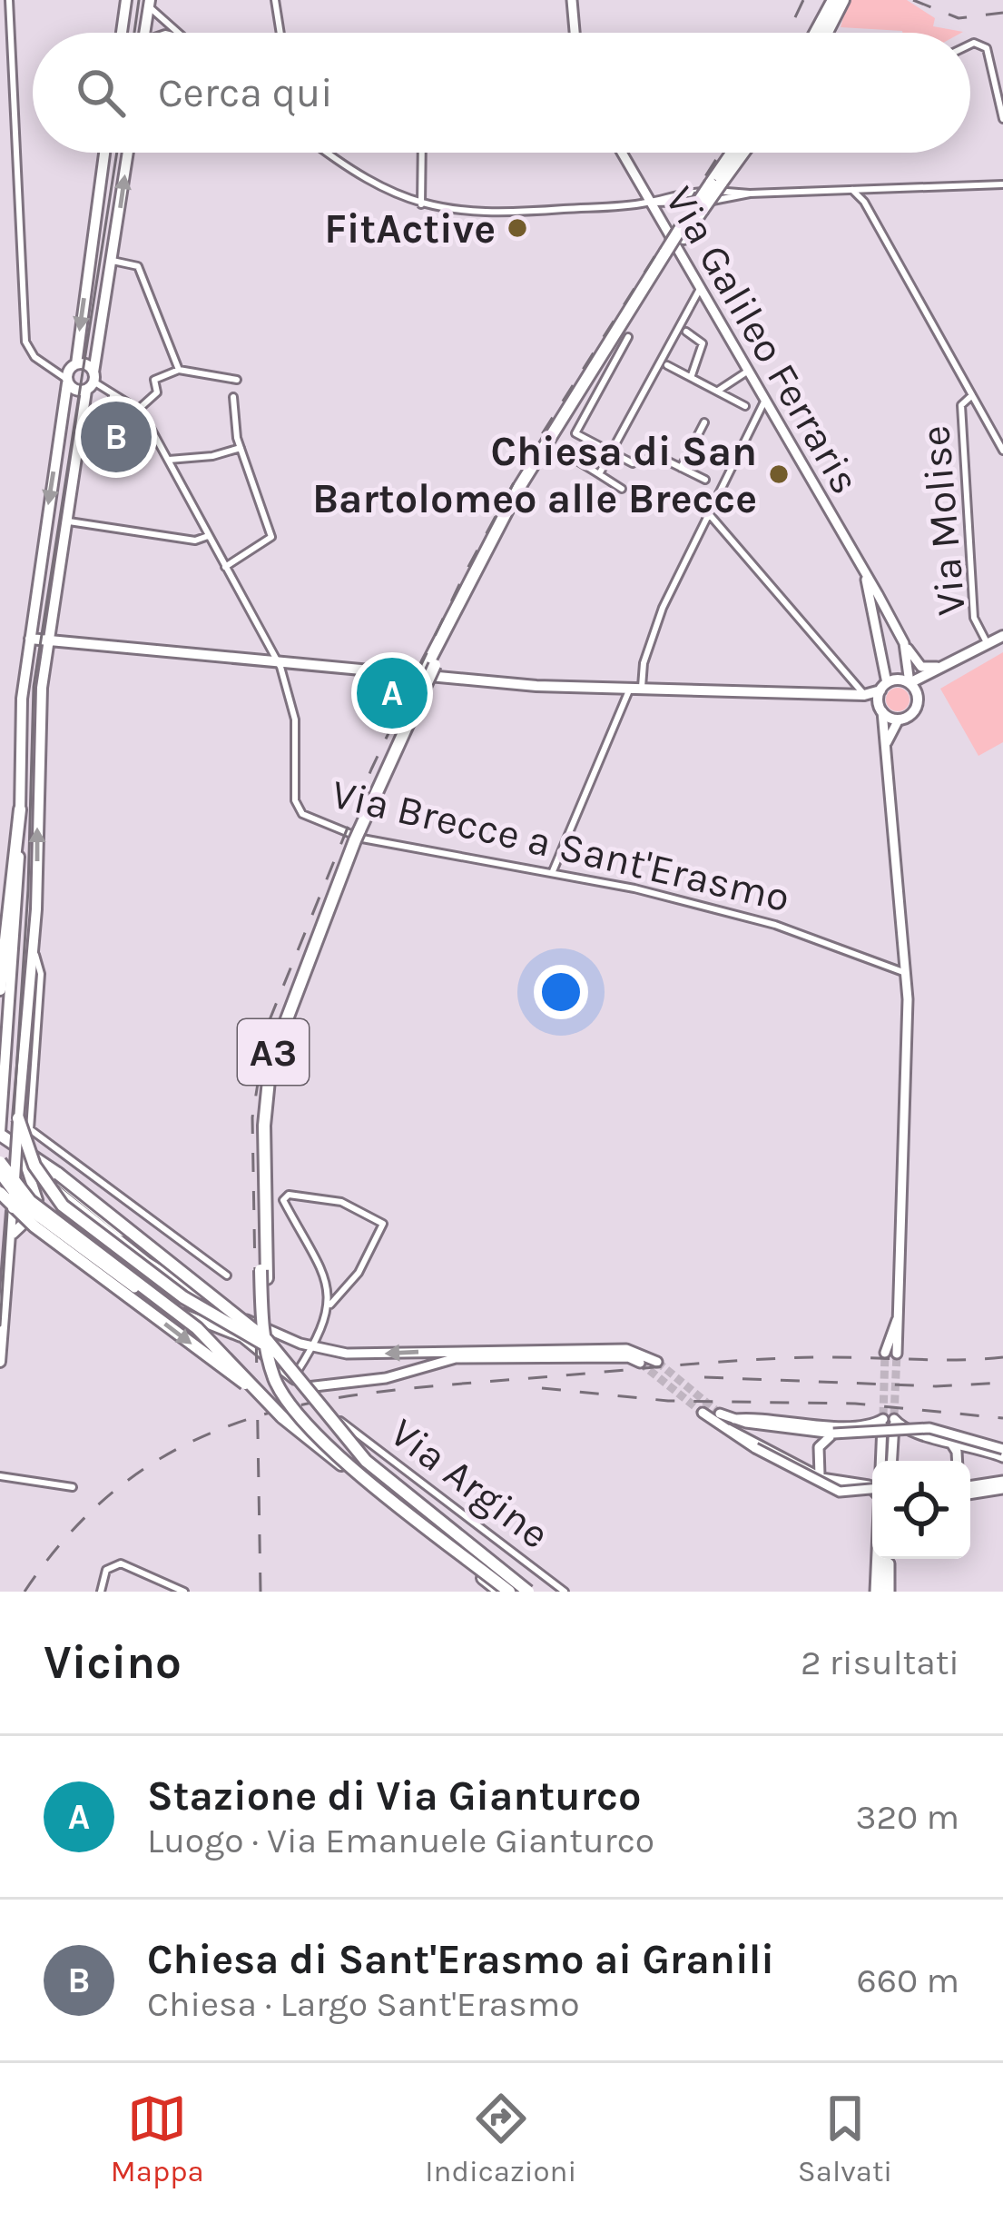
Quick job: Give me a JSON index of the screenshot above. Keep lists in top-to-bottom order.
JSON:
{
  "streets": {
    "highway": ["A3"],
    "street": [
      "Via Galileo Ferraris",
      "Via Molise",
      "Via Brecce a Sant'Erasmo",
      "Via Argine"
    ]
  },
  "crossings": [
    ["Via Galileo Ferraris", "Via Brecce a Sant'Erasmo"]
  ],
  "places": ["FitActive", "Chiesa di San Bartolomeo alle Brecce"],
  "page": {
    "search": "Cerca qui",
    "pins": ["B", "A"],
    "heading": ["Vicino", "2 risultati"],
    "list": [
      {
        "mark": "A",
        "name": "Stazione di Via Gianturco",
        "note": "Luogo · Via Emanuele Gianturco",
        "value": "320 m"
      },
      {
        "mark": "B",
        "name": "Chiesa di Sant'Erasmo ai Granili",
        "note": "Chiesa · Largo Sant'Erasmo",
        "value": "660 m"
      }
    ],
    "nav": ["Mappa", "Indicazioni", "Salvati"]
  }
}
